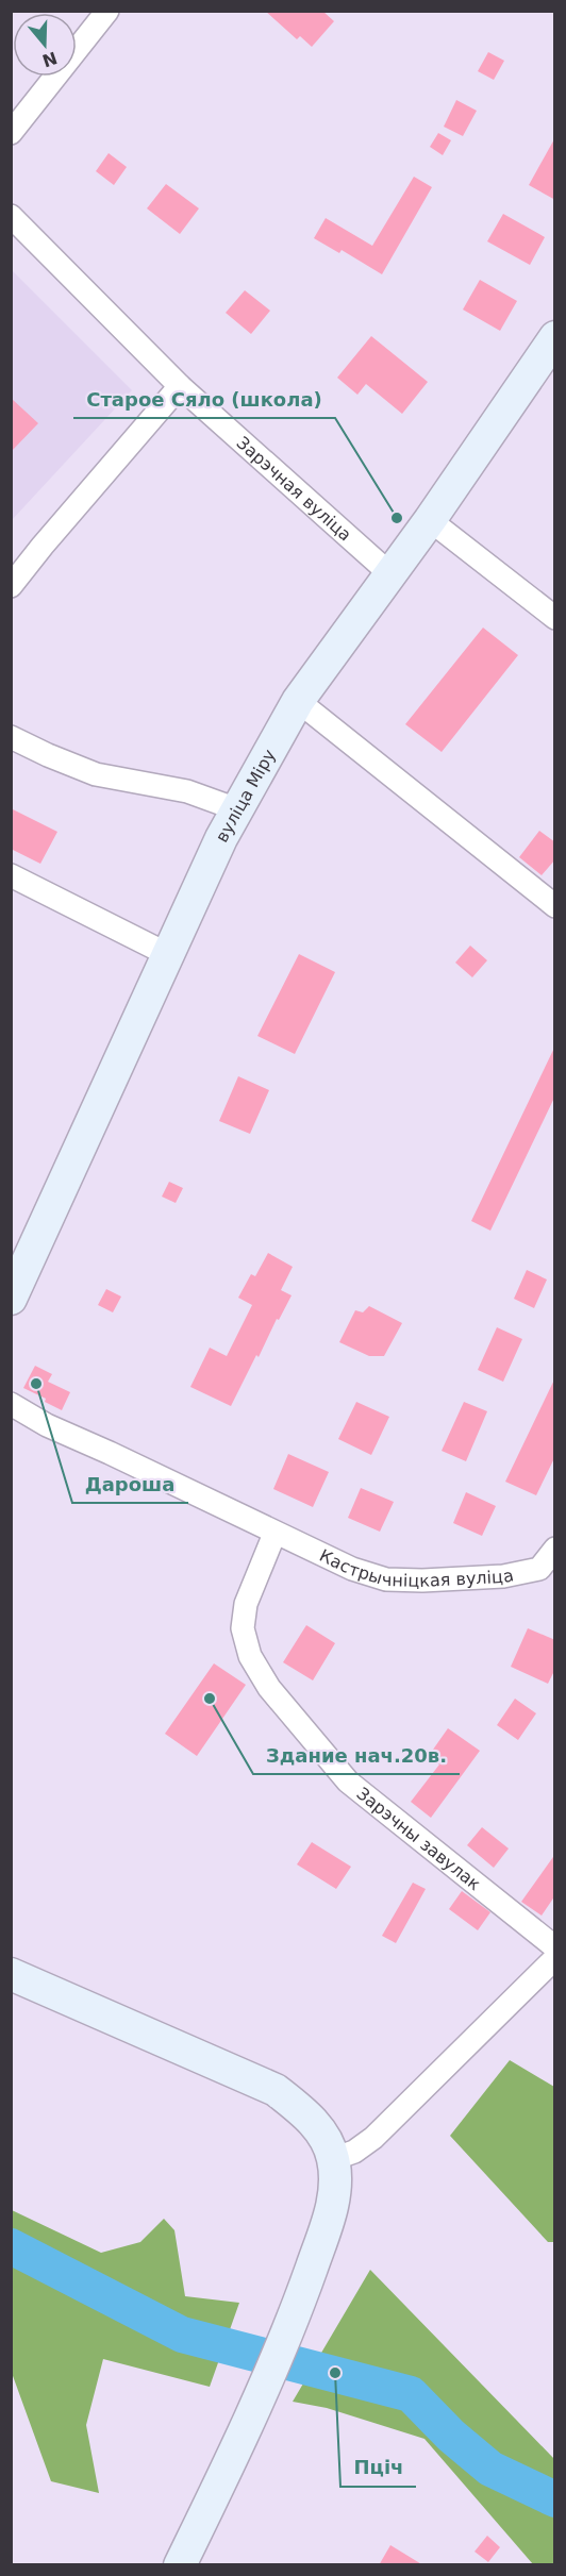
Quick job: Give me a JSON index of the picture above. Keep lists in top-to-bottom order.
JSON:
{
  "streets": {
    "street": [
      "Зарэчная вуліца",
      "вуліца Міру",
      "Кастрычніцкая вуліца",
      "Зарэчны завулак"
    ]
  },
  "crossings": [
    ["Зарэчная вуліца", "вуліца Міру"],
    ["Кастрычніцкая вуліца", "Зарэчны завулак"]
  ],
  "places": [
    "Старое Сяло (школа)",
    "Дароша",
    "Здание нач.20в.",
    "Пціч"
  ],
  "north": "bottom"
}
